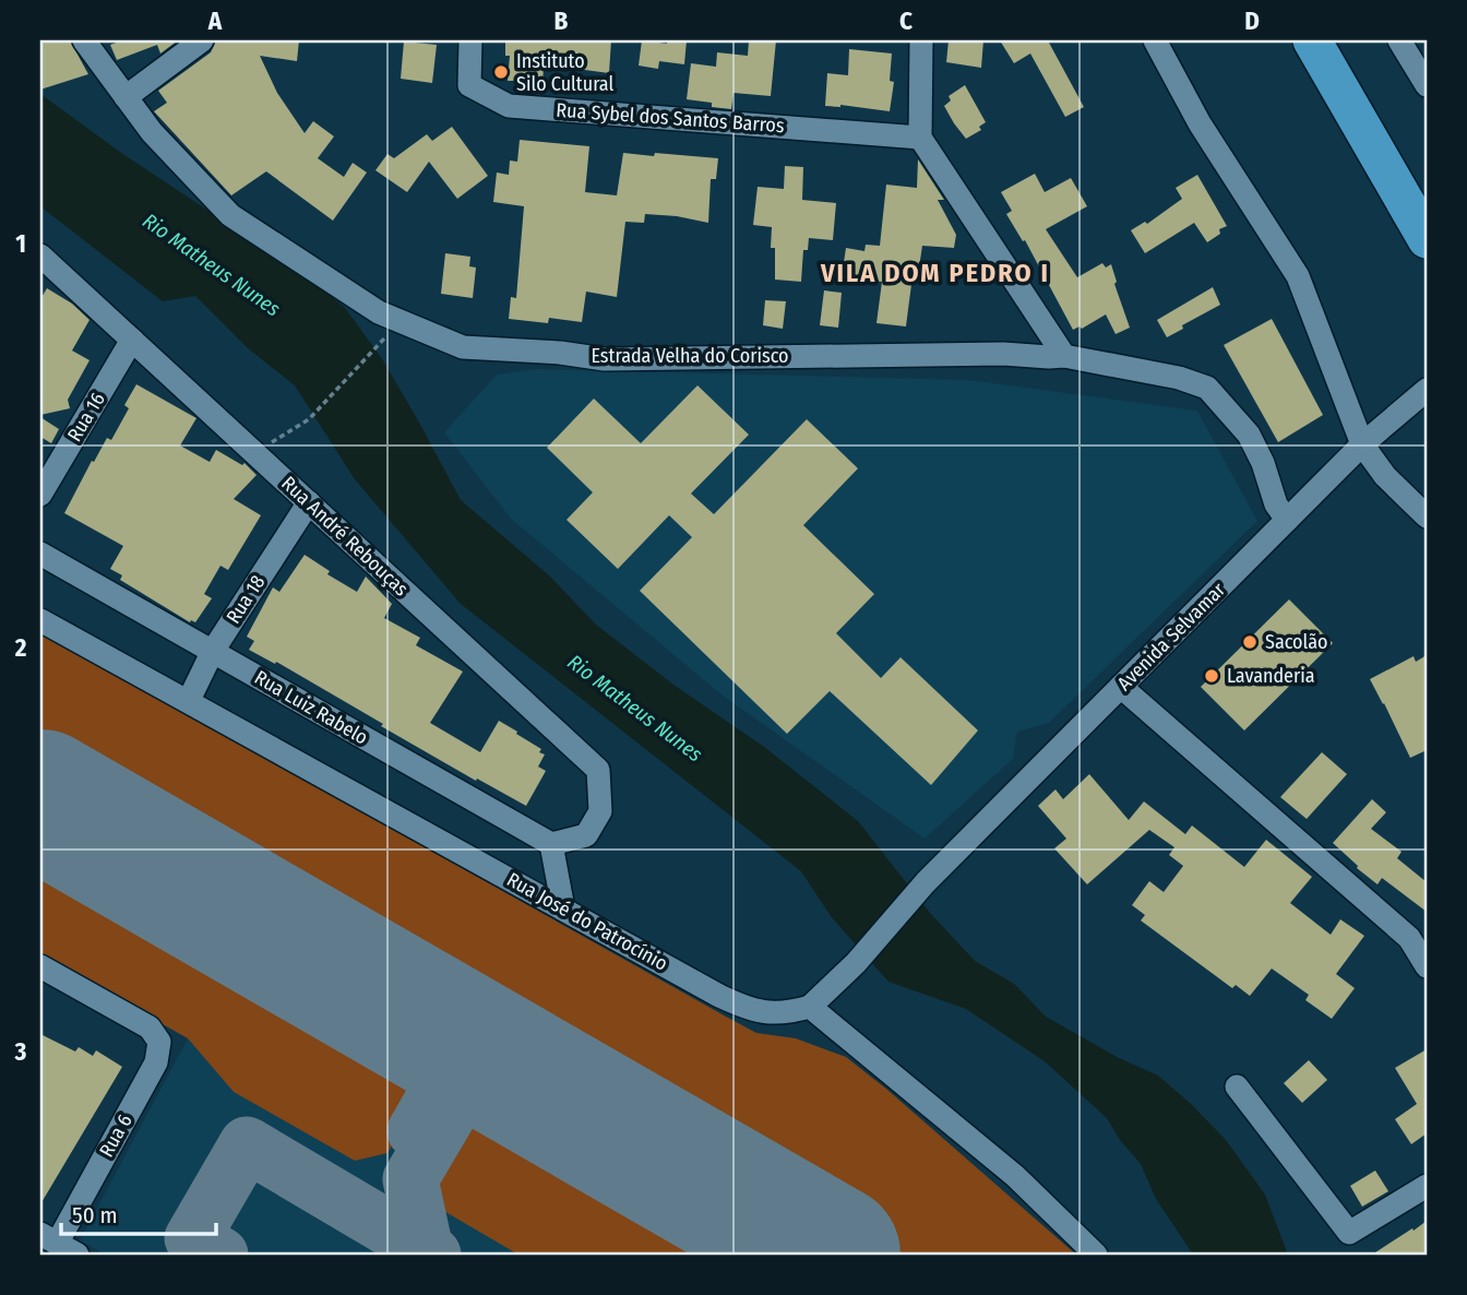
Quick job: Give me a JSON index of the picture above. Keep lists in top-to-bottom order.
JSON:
{
  "streets": {
    "street": [
      "Rua Sybel dos Santos Barros",
      "Estrada Velha do Corisco",
      "Rua 16",
      "Rua André Rebouças",
      "Rua 18",
      "Avenida Selvamar",
      "Rua Luiz Rabelo",
      "Rua José do Patrocínio",
      "Rua 6"
    ]
  },
  "crossings": [
    ["Estrada Velha do Corisco", "Avenida Selvamar"],
    ["Rua 16", "Rua André Rebouças"],
    ["Rua André Rebouças", "Rua 18"],
    ["Rua André Rebouças", "Rua Luiz Rabelo"],
    ["Rua 18", "Rua Luiz Rabelo"],
    ["Rua 18", "Rua José do Patrocínio"],
    ["Avenida Selvamar", "Rua José do Patrocínio"]
  ],
  "districts": ["VILA DOM PEDRO I"],
  "water": ["Rio Matheus Nunes"],
  "places": ["Instituto Silo Cultural", "Sacolão", "Lavanderia"],
  "scale_bar": "50 m",
  "grid": {
    "columns": [
      "A",
      "B",
      "C",
      "D"
    ],
    "rows": ["1", "2", "3"]
  }
}
